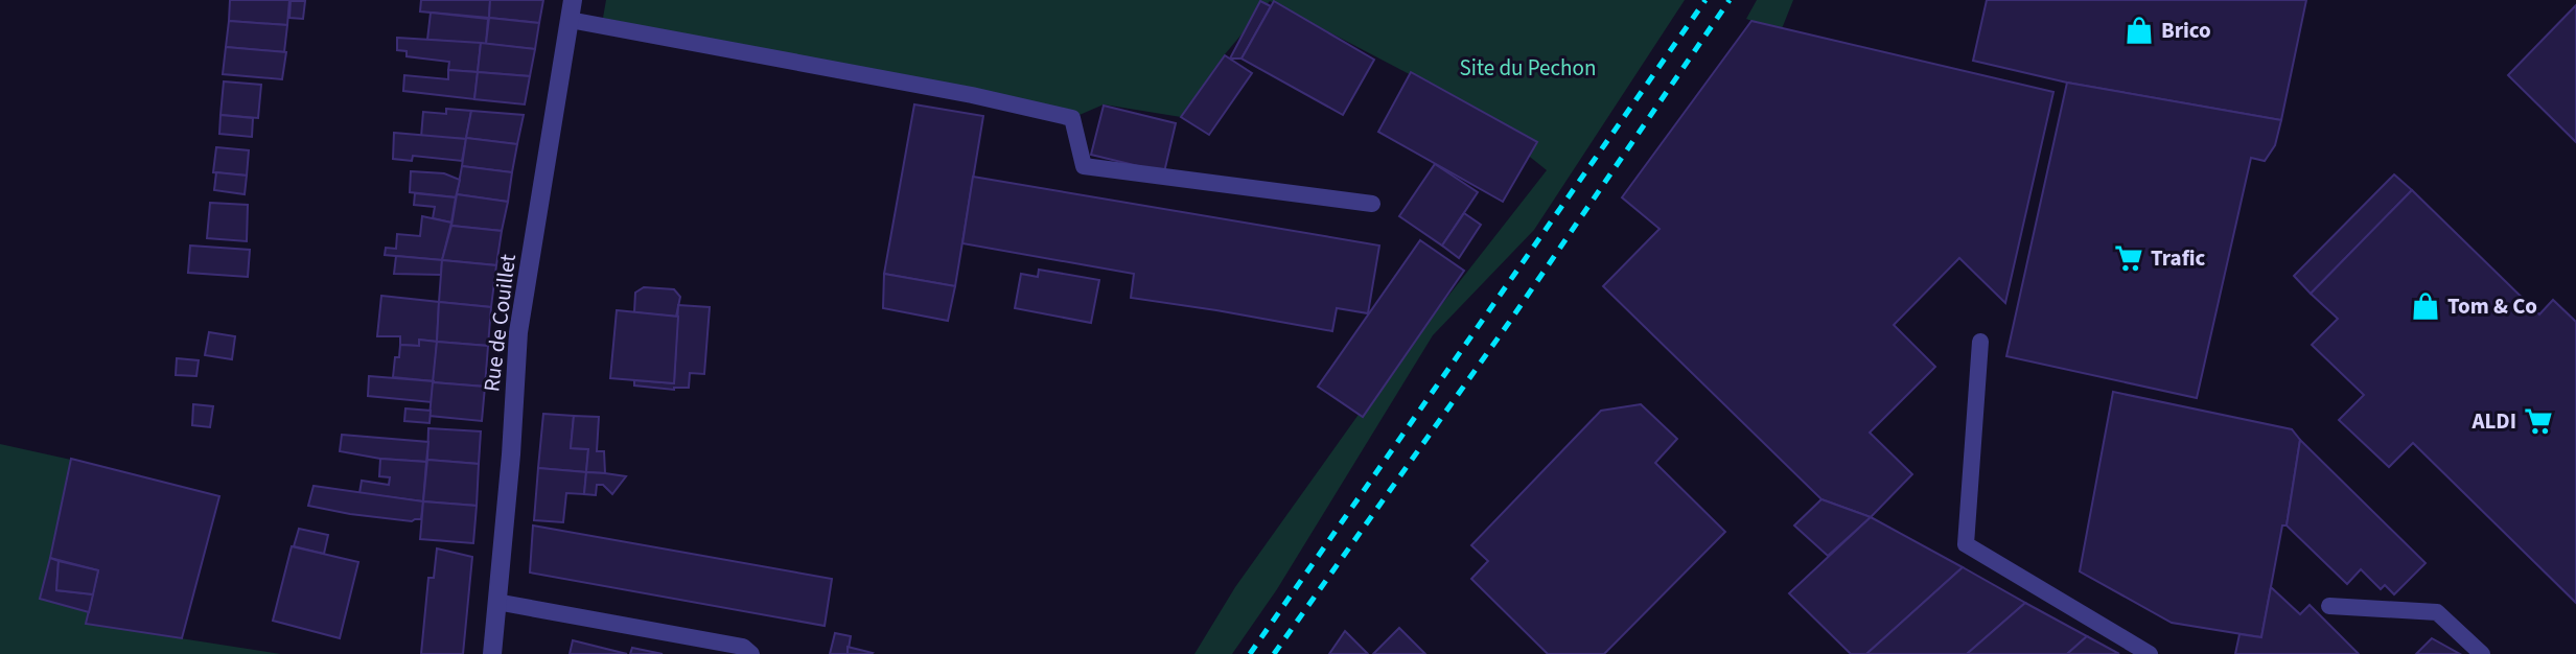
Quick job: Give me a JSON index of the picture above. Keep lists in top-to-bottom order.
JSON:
{
  "streets": {
    "street": ["Rue de Couillet"]
  },
  "parks": ["Site du Pechon"],
  "places": {
    "shop": ["Brico", "Tom & Co"],
    "supermarket": ["Trafic", "ALDI"]
  }
}
